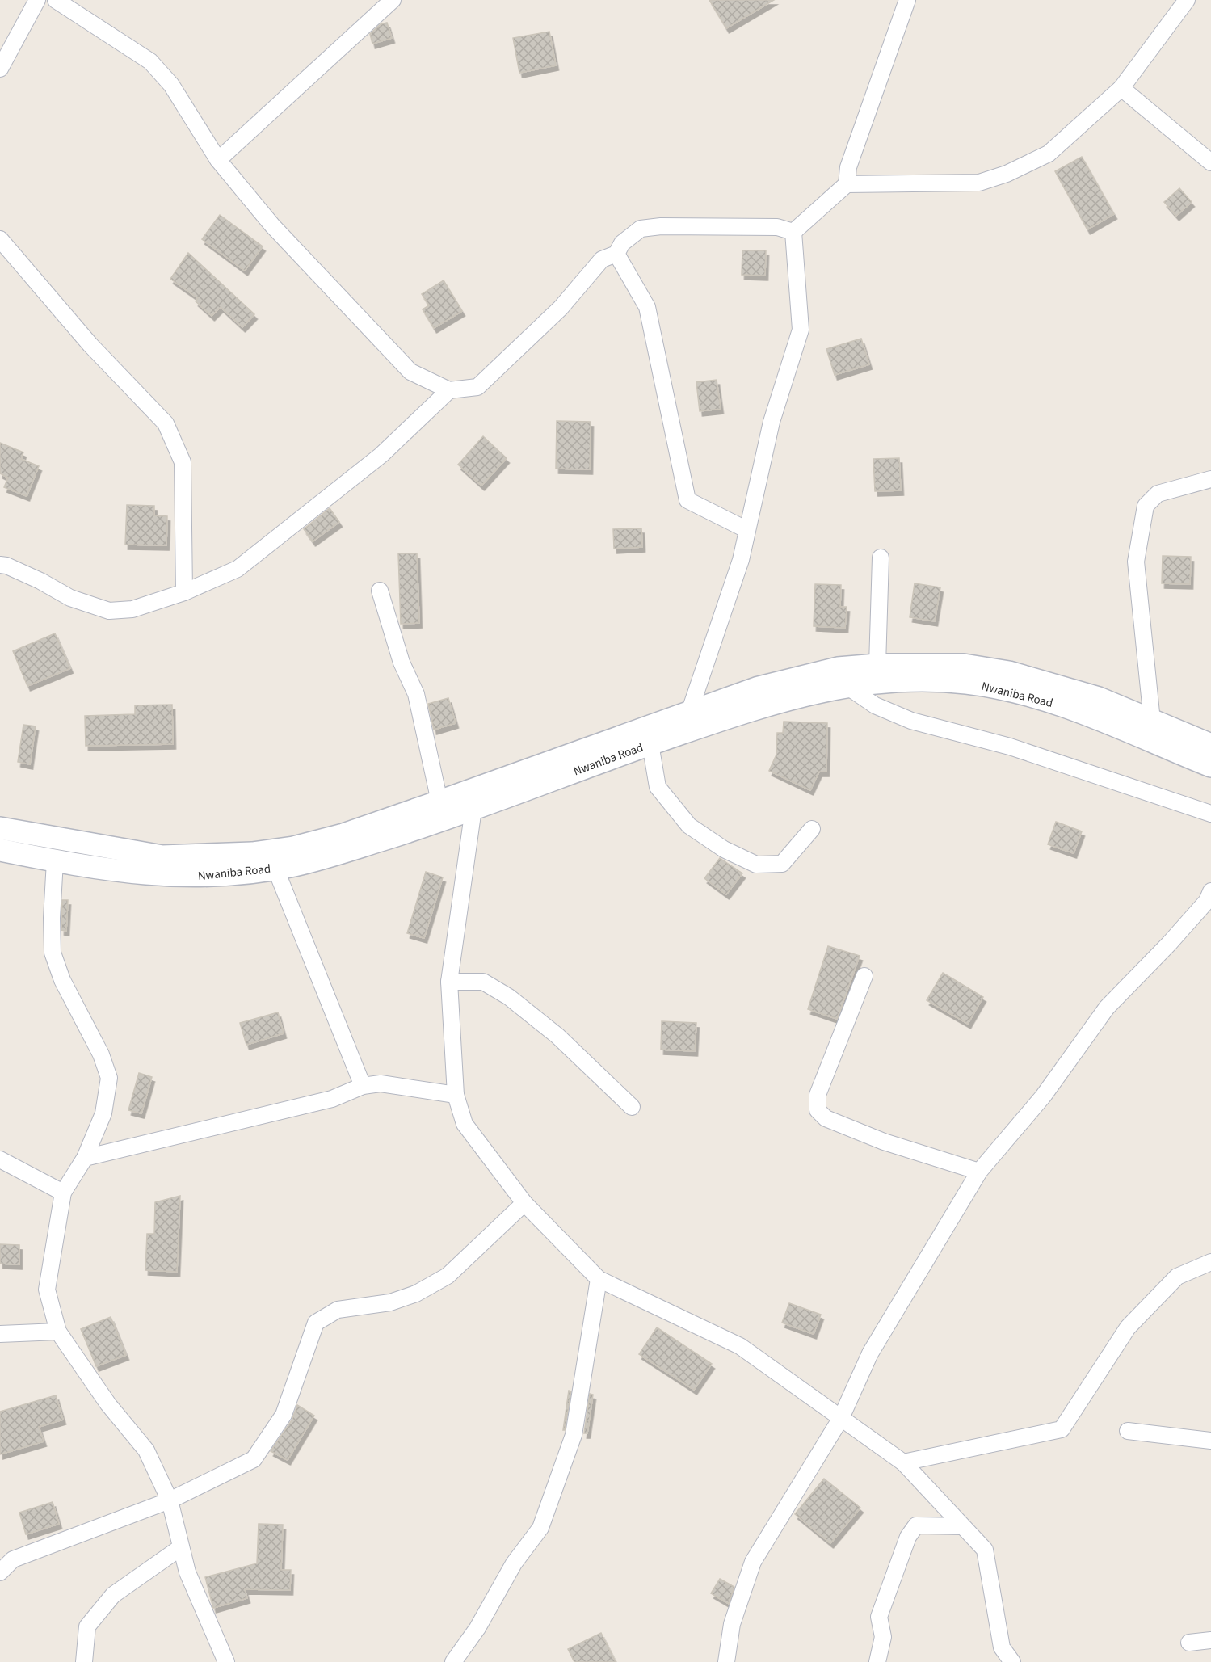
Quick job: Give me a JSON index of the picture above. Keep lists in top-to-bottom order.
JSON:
{
  "streets": {
    "main road": ["Nwaniba Road"]
  }
}
